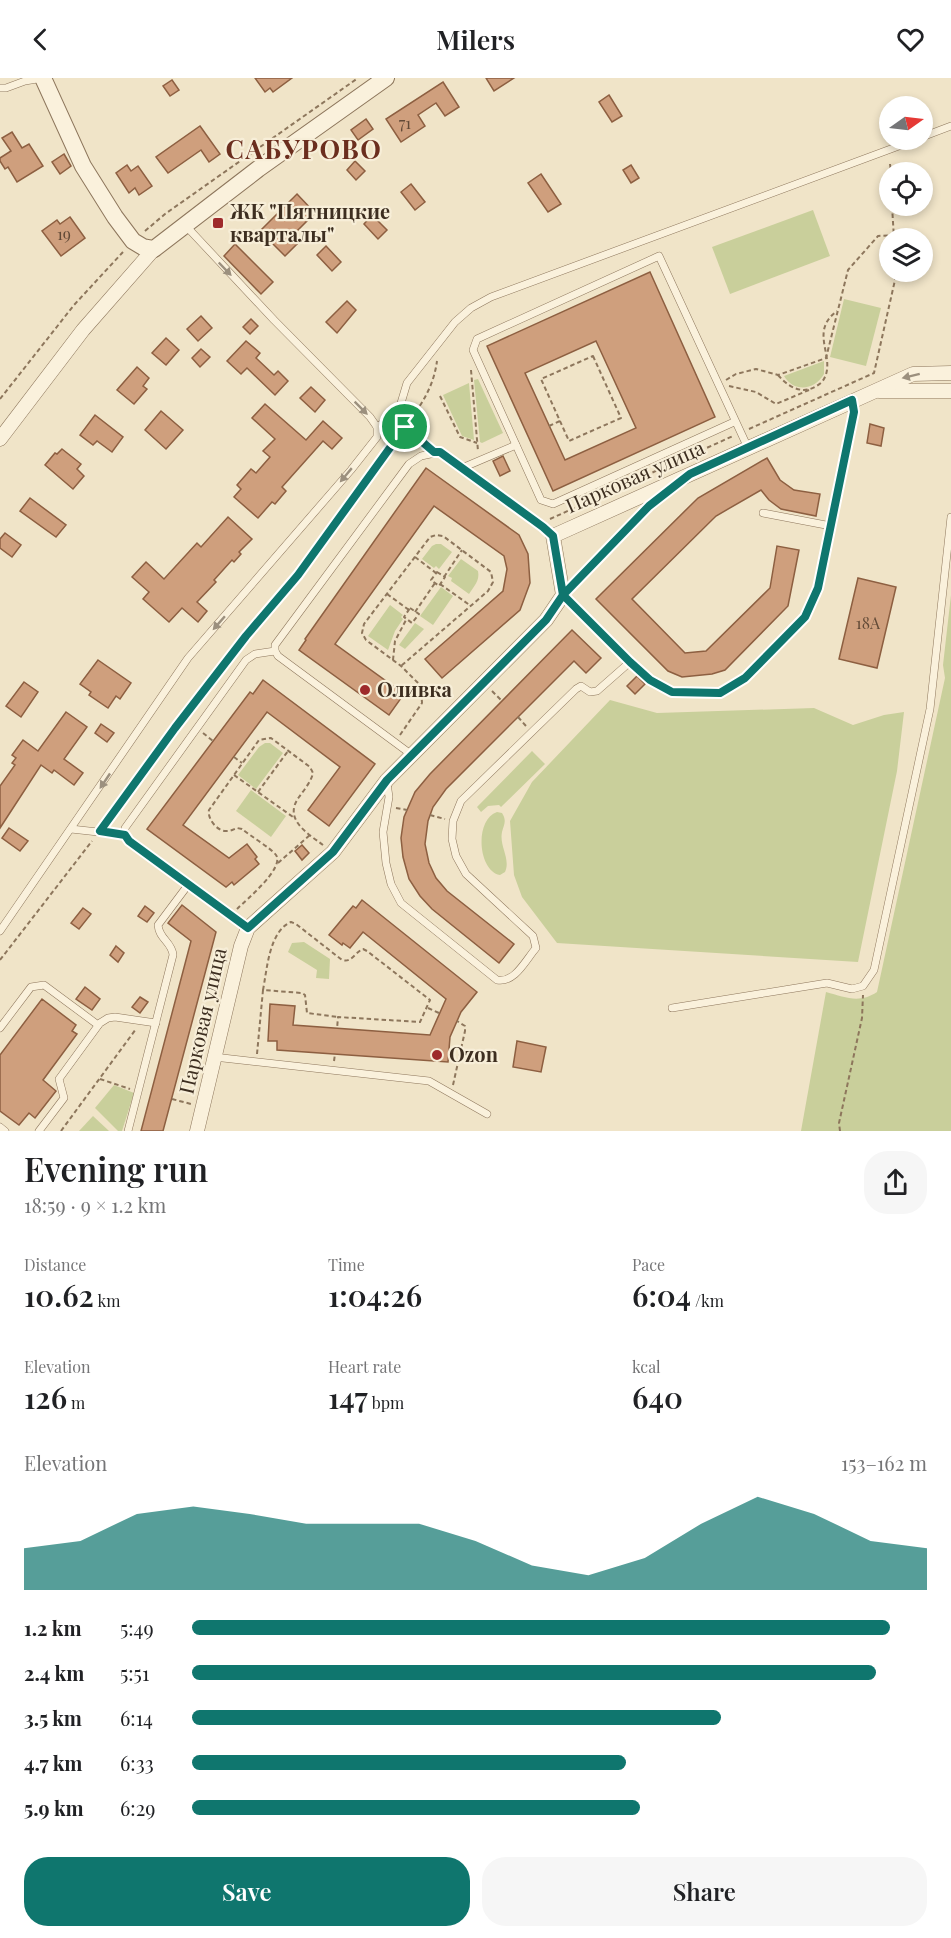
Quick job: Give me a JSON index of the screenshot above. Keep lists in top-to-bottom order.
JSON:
{
  "streets": {
    "street": ["Парковая улица"]
  },
  "districts": ["САБУРОВО"],
  "places": {
    "transit": ["ЖК \"Пятницкие кварталы\""],
    "other": ["Оливка", "Ozon"]
  },
  "house_numbers": ["71", "19", "18А"],
  "north": "right",
  "page": {
    "header": "Milers",
    "heading": ["Evening run", "18:59 · 9 × 1.2 km"],
    "stats": [
      ["Distance", "10.62 km"],
      ["Time", "1:04:26"],
      ["Pace", "6:04 /km"],
      ["Elevation", "126 m"],
      ["Heart rate", "147 bpm"],
      ["kcal", "640"]
    ],
    "chart": ["Elevation", "153–162 m"],
    "list": [
      {
        "name": "1.2 km",
        "note": "5:49"
      },
      {
        "name": "2.4 km",
        "note": "5:51"
      },
      {
        "name": "3.5 km",
        "note": "6:14"
      },
      {
        "name": "4.7 km",
        "note": "6:33"
      },
      {
        "name": "5.9 km",
        "note": "6:29"
      }
    ],
    "buttons": ["Save", "Share"]
  }
}
